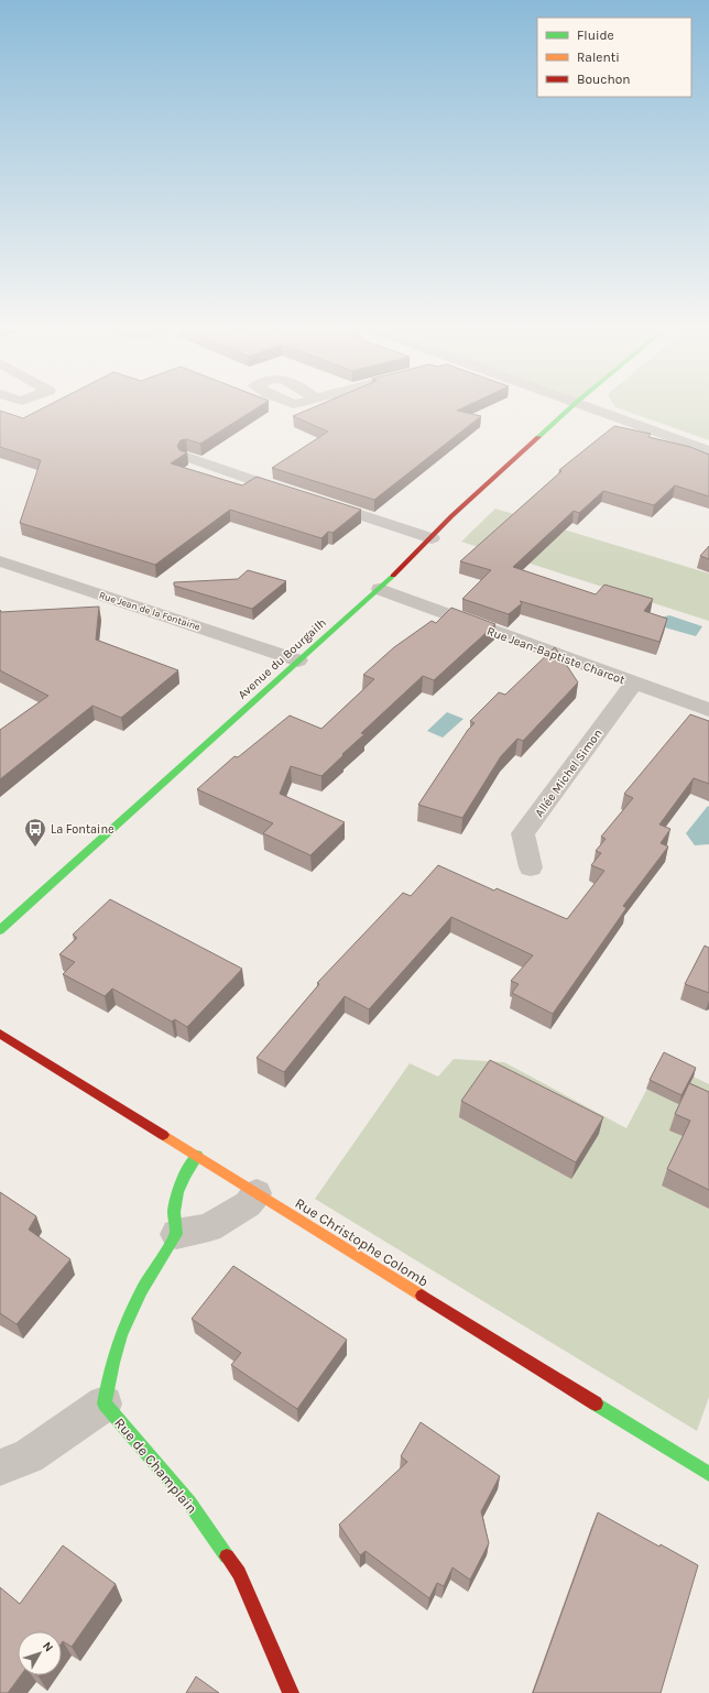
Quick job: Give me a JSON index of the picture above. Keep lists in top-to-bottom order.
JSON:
{
  "streets": {
    "main road": ["Avenue du Bourgailh", "Rue Christophe Colomb", "Rue de Champlain"],
    "street": ["Rue Jean de la Fontaine", "Rue Jean-Baptiste Charcot", "Allée Michel Simon"]
  },
  "crossings": [
    ["Rue Jean de la Fontaine", "Avenue du Bourgailh"],
    ["Rue Jean-Baptiste Charcot", "Avenue du Bourgailh"],
    ["Rue Jean-Baptiste Charcot", "Allée Michel Simon"]
  ],
  "places": {
    "bus stop": ["La Fontaine"]
  },
  "legend": ["Fluide", "Ralenti", "Bouchon"],
  "north": "top right"
}
